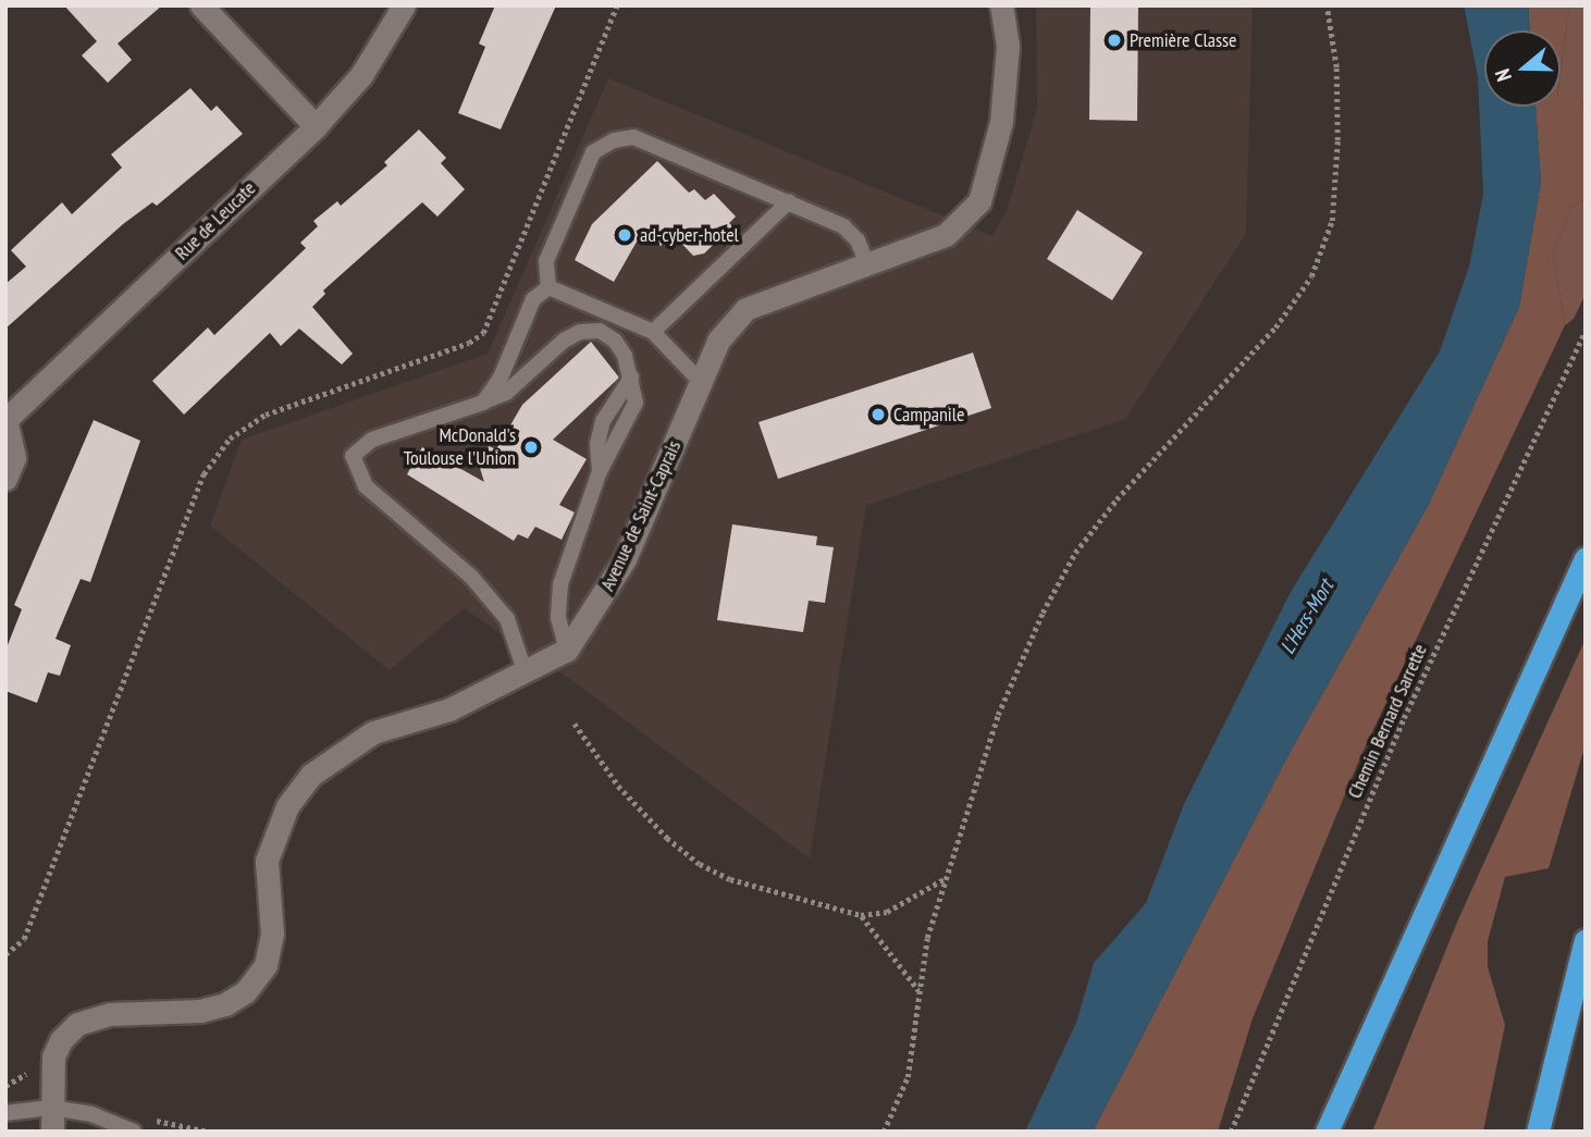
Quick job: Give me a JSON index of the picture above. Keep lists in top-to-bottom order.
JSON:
{
  "streets": {
    "street": ["Rue de Leucate", "Avenue de Saint-Caprais"],
    "path": ["Chemin Bernard Sarrette"]
  },
  "water": ["L'Hers-Mort"],
  "places": [
    "Première Classe",
    "ad-cyber-hotel",
    "Campanile",
    "McDonald's Toulouse l'Union"
  ],
  "north": "left"
}
